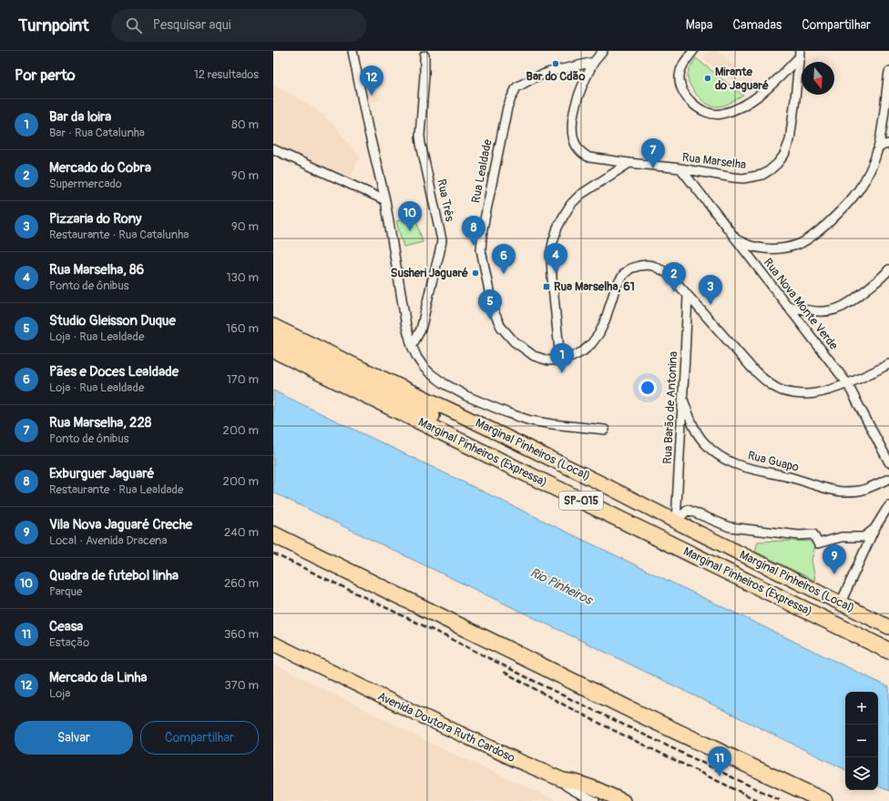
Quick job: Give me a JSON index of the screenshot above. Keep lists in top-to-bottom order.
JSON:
{
  "streets": {
    "highway": [
      "Marginal Pinheiros (Local)",
      "Marginal Pinheiros (Expressa)",
      "SP-015",
      "Avenida Doutora Ruth Cardoso"
    ],
    "street": [
      "Rua Marselha",
      "Rua Lealdade",
      "Rua Três",
      "Rua Nova Monte Verde",
      "Rua Barão de Antonina",
      "Rua Guapo"
    ]
  },
  "crossings": [
    ["Rua Marselha", "Rua Lealdade"],
    ["Rua Marselha", "Rua Nova Monte Verde"],
    ["Rua Barão de Antonina", "Marginal Pinheiros (Local)"],
    ["Rua Barão de Antonina", "Rua Guapo"]
  ],
  "water": ["Rio Pinheiros"],
  "places": {
    "other": ["Bar do Cdão", "Mirante do Jaguaré", "Susheri Jaguaré"],
    "transit": ["Rua Marselha, 61"]
  },
  "north": "bottom",
  "page": {
    "header": "Turnpoint",
    "search": "Pesquisar aqui",
    "nav": ["Mapa", "Camadas", "Compartilhar"],
    "heading": ["Por perto", "12 resultados"],
    "pins": [
      "12",
      "7",
      "10",
      "8",
      "4",
      "6",
      "2",
      "3",
      "5",
      "1",
      "9",
      "11"
    ],
    "list": [
      {
        "mark": "1",
        "name": "Bar da loira",
        "note": "Bar · Rua Catalunha",
        "value": "80 m"
      },
      {
        "mark": "2",
        "name": "Mercado do Cobra",
        "note": "Supermercado",
        "value": "90 m"
      },
      {
        "mark": "3",
        "name": "Pizzaria do Rony",
        "note": "Restaurante · Rua Catalunha",
        "value": "90 m"
      },
      {
        "mark": "4",
        "name": "Rua Marselha, 86",
        "note": "Ponto de ônibus",
        "value": "130 m"
      },
      {
        "mark": "5",
        "name": "Studio Gleisson Duque",
        "note": "Loja · Rua Lealdade",
        "value": "160 m"
      },
      {
        "mark": "6",
        "name": "Pães e Doces Lealdade",
        "note": "Loja · Rua Lealdade",
        "value": "170 m"
      },
      {
        "mark": "7",
        "name": "Rua Marselha, 228",
        "note": "Ponto de ônibus",
        "value": "200 m"
      },
      {
        "mark": "8",
        "name": "Exburguer Jaguaré",
        "note": "Restaurante · Rua Lealdade",
        "value": "200 m"
      },
      {
        "mark": "9",
        "name": "Vila Nova Jaguaré Creche",
        "note": "Local · Avenida Dracena",
        "value": "240 m"
      },
      {
        "mark": "10",
        "name": "Quadra de futebol linha",
        "note": "Parque",
        "value": "260 m"
      },
      {
        "mark": "11",
        "name": "Ceasa",
        "note": "Estação",
        "value": "360 m"
      },
      {
        "mark": "12",
        "name": "Mercado da Linha",
        "note": "Loja",
        "value": "370 m"
      }
    ],
    "map_buttons": ["+", "−"],
    "buttons": ["Salvar", "Compartilhar"]
  }
}
